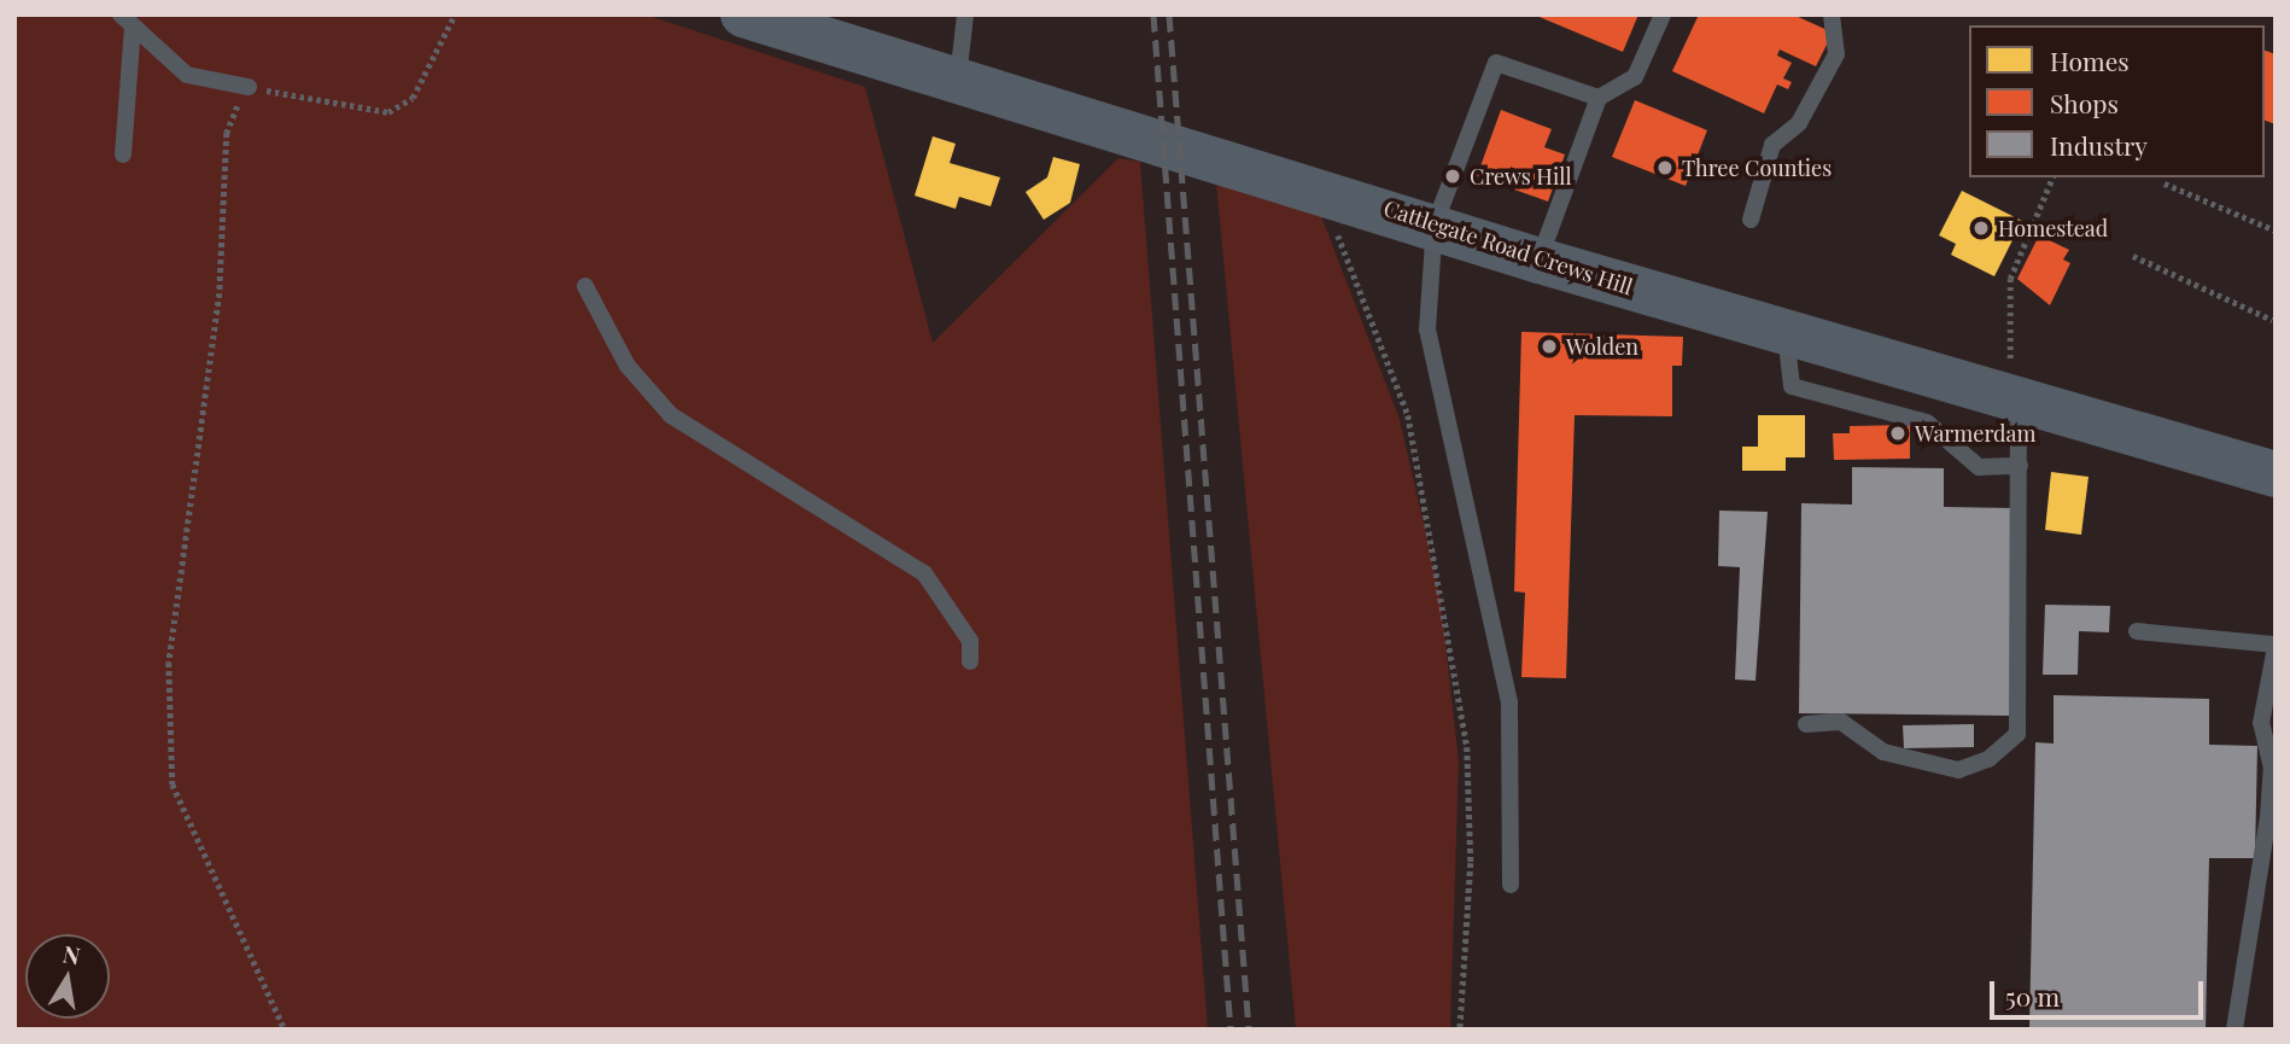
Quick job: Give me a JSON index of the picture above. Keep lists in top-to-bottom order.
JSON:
{
  "streets": {
    "street": ["Cattlegate Road Crews Hill"]
  },
  "places": [
    "Three Counties",
    "Crews Hill",
    "Homestead",
    "Wolden",
    "Warmerdam"
  ],
  "legend": ["Homes", "Shops", "Industry"],
  "scale_bar": "50 m",
  "north": "top"
}
